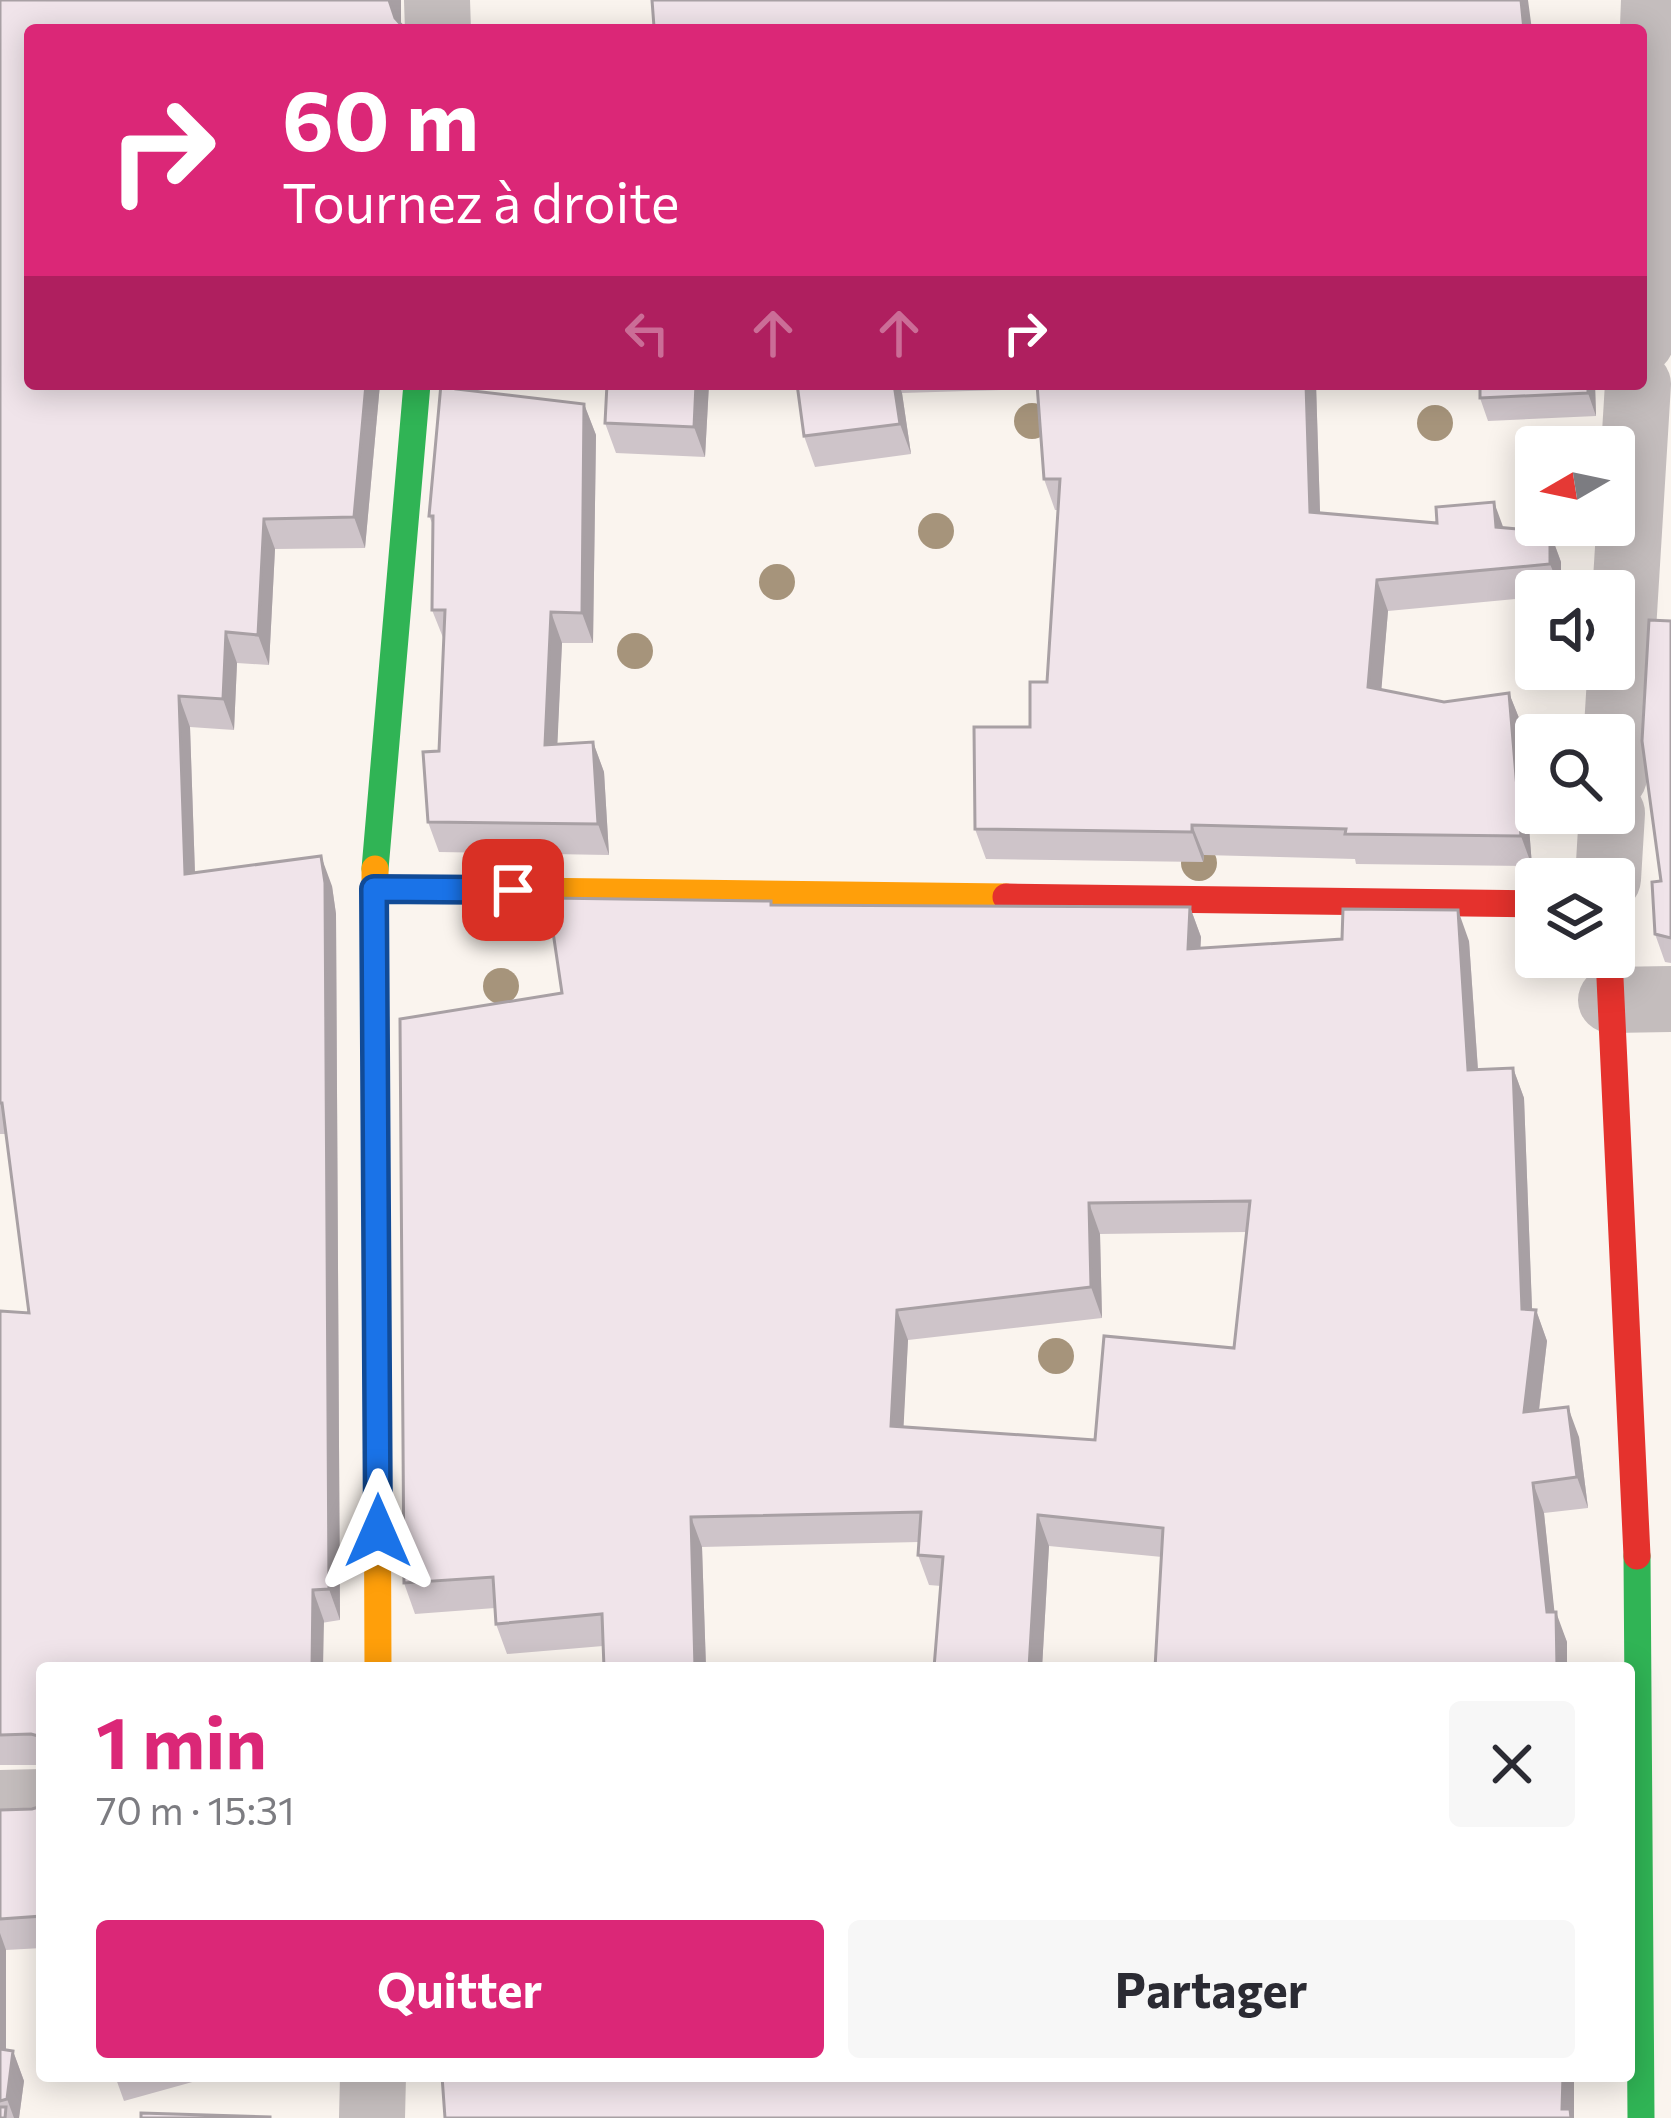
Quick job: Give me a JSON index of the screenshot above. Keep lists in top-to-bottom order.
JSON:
{
  "north": "left",
  "page": {
    "turn": ["60 m", "Tournez à droite"],
    "heading": ["1 min", "70 m · 15:31"],
    "buttons": ["Quitter", "Partager"]
  }
}
